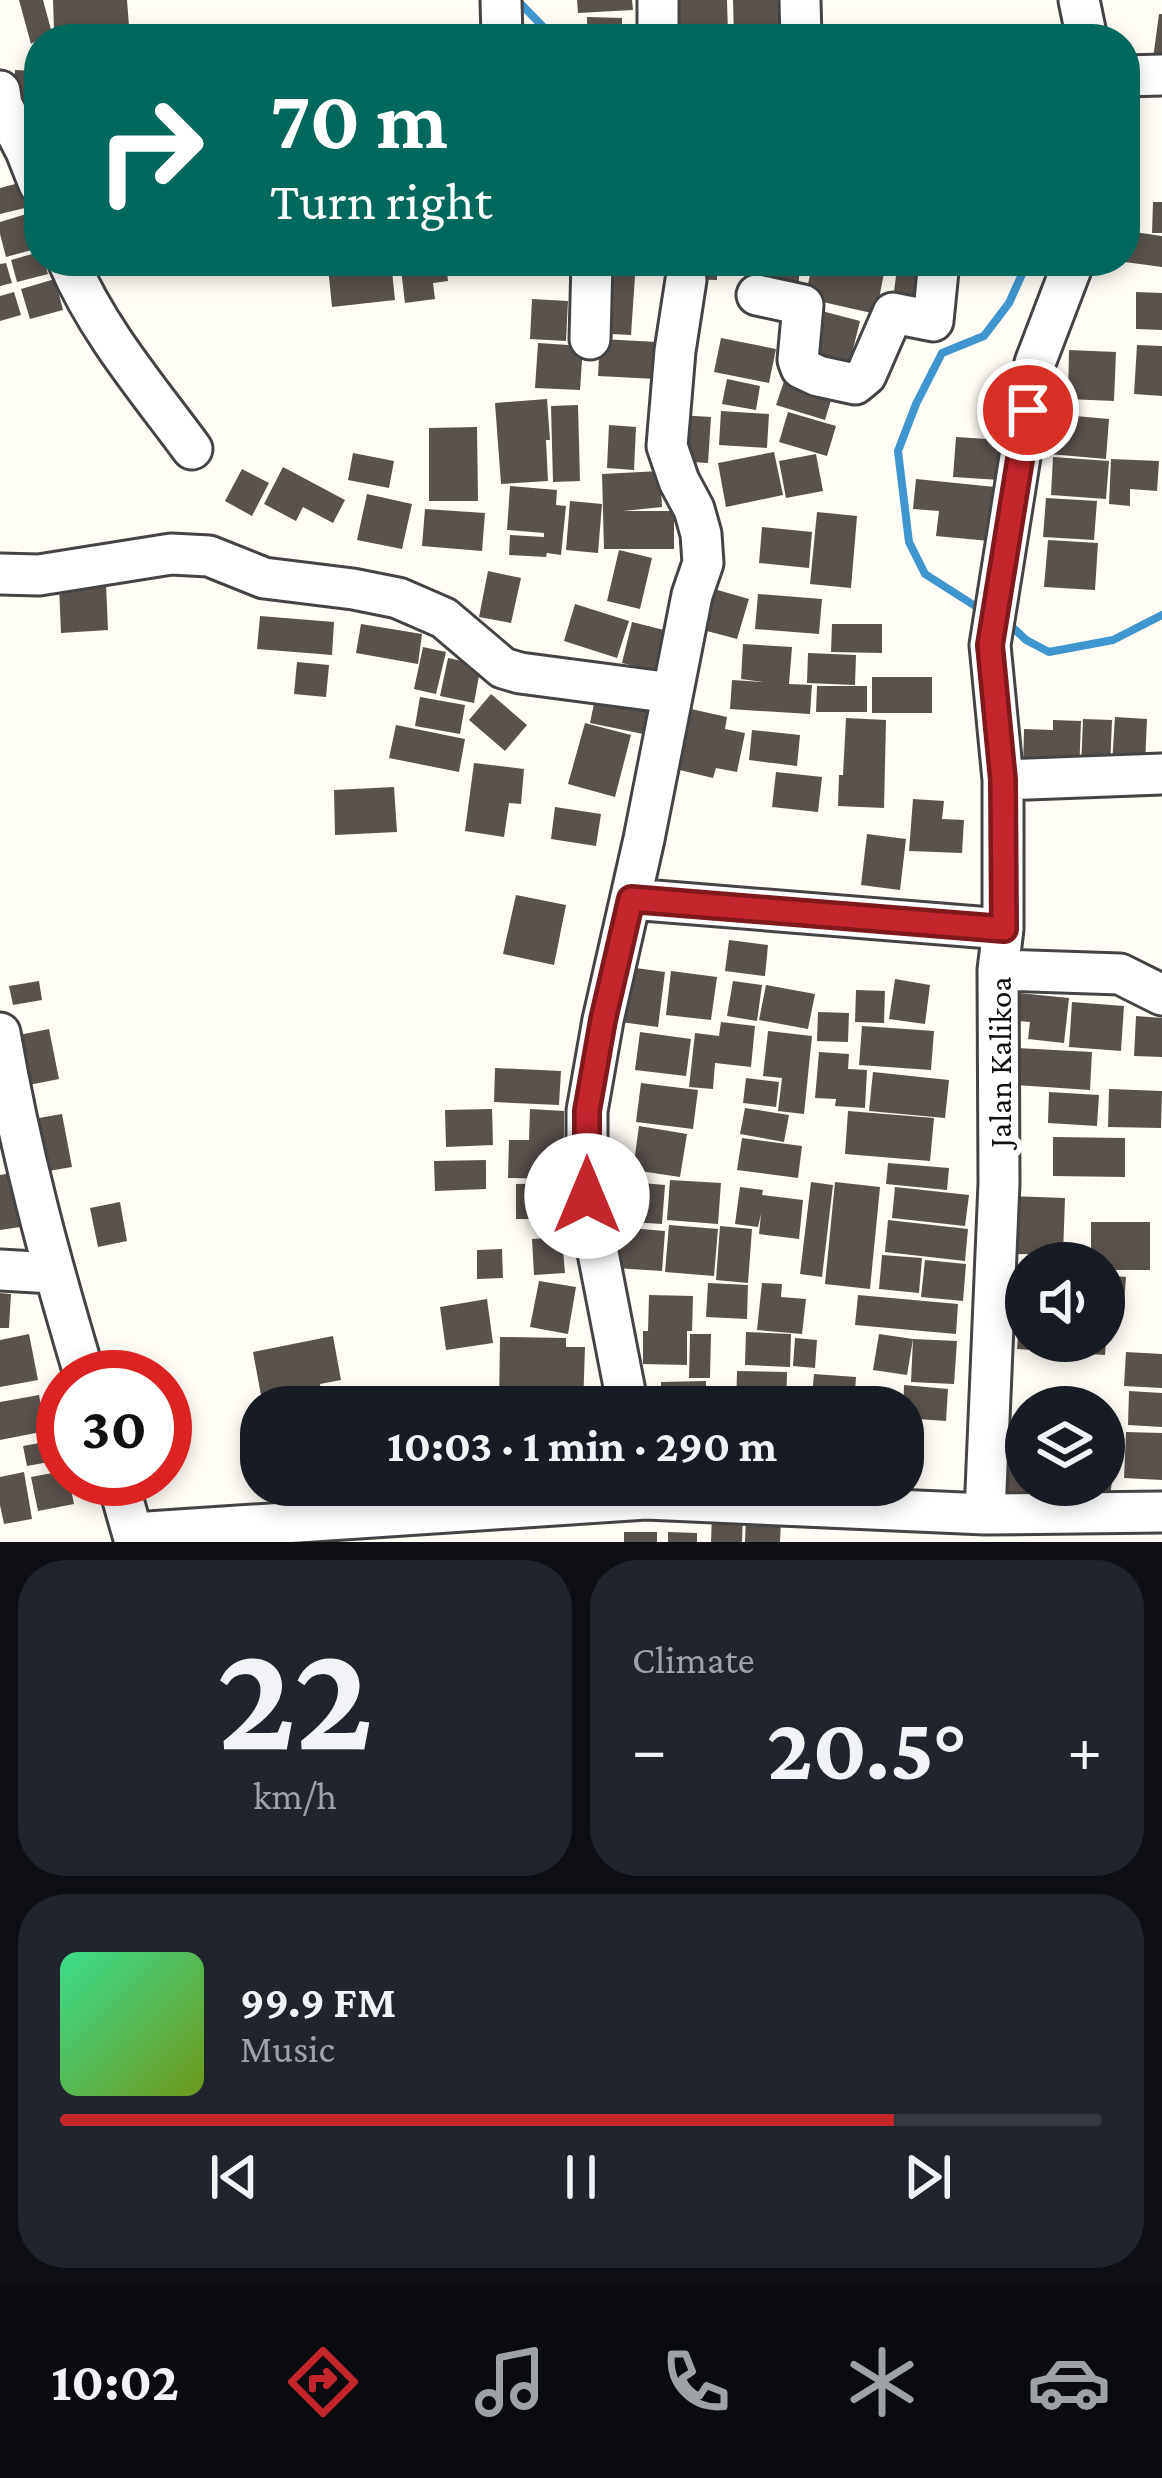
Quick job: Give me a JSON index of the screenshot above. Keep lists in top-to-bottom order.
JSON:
{
  "streets": {
    "street": ["Jalan Kalikoa"]
  },
  "page": {
    "turn": ["70 m", "Turn right"],
    "limit": "30",
    "trip": "10:03 · 1 min · 290 m",
    "tile": [
      ["22", "km/h"],
      "Climate"
    ],
    "heat": ["−", "20.5°", "+"],
    "song": ["99.9 FM", "Music"],
    "tabs": "10:02"
  }
}
